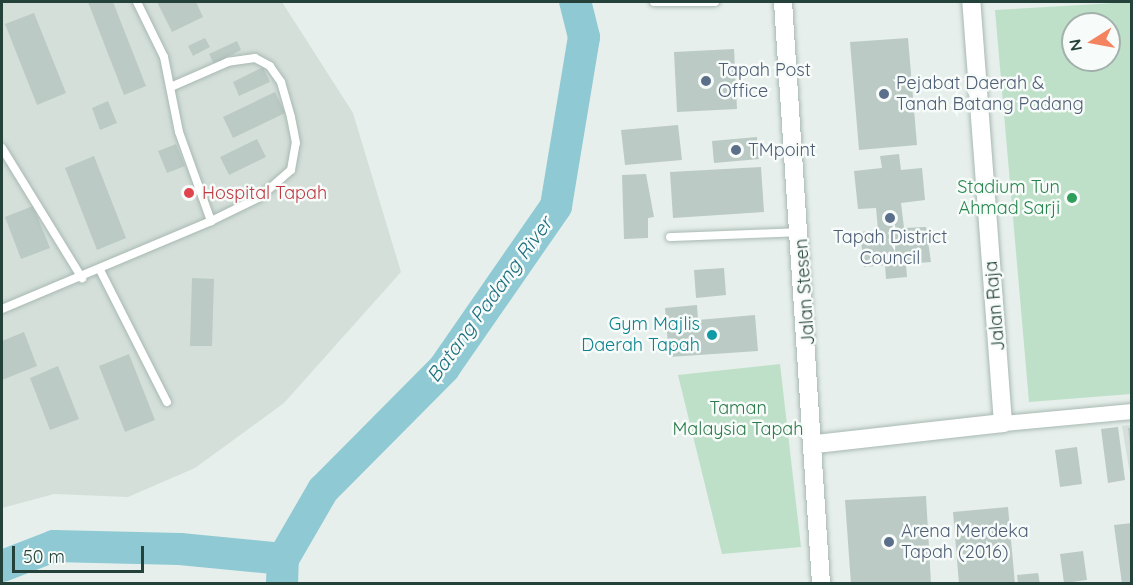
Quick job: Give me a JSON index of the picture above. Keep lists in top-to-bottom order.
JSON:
{
  "streets": {
    "street": ["Jalan Stesen", "Jalan Raja"]
  },
  "water": ["Batang Padang River"],
  "parks": ["Taman Malaysia Tapah"],
  "places": [
    "Tapah Post Office",
    "Pejabat Daerah & Tanah Batang Padang",
    "TMpoint",
    "Hospital Tapah",
    "Stadium Tun Ahmad Sarji",
    "Tapah District Council",
    "Gym Majlis Daerah Tapah",
    "Arena Merdeka Tapah (2016)"
  ],
  "scale_bar": "50 m",
  "north": "left"
}
